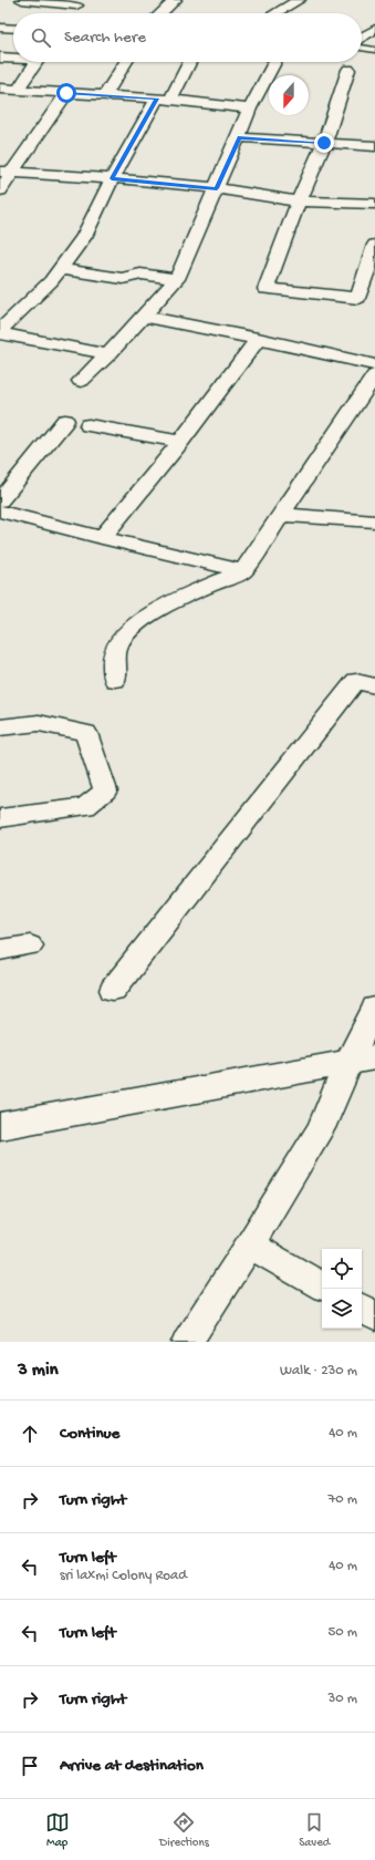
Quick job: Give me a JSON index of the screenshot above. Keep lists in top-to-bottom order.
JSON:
{
  "north": "bottom",
  "page": {
    "search": "Search here",
    "heading": ["3 min", "Walk · 230 m"],
    "list": [
      ["Continue", "40 m"],
      ["Turn right", "70 m"],
      ["Turn left", "sri laxmi Colony Road", "40 m"],
      ["Turn left", "50 m"],
      ["Turn right", "30 m"],
      "Arrive at destination"
    ],
    "nav": ["Map", "Directions", "Saved"]
  }
}
